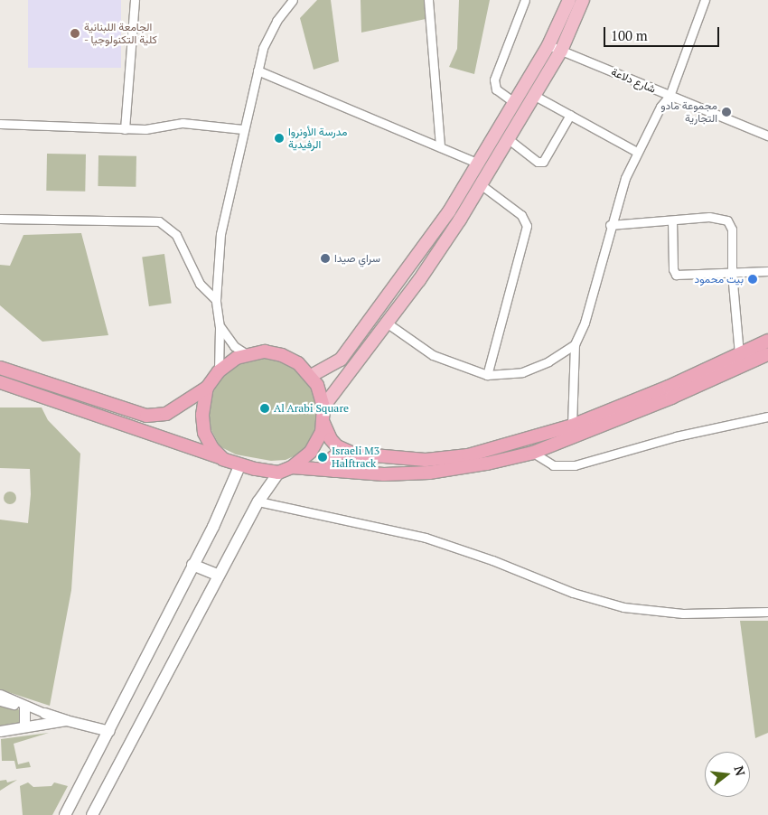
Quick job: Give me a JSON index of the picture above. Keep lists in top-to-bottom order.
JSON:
{
  "streets": {
    "street": ["شارع دلاعة"]
  },
  "places": [
    "الجامعة اللبنانية - كلية التكنولوجيا",
    "مجموعة مادو التجارية",
    "مدرسة الأونروا الرفيدية",
    "سراي صيدا",
    "بيت محمود",
    "Al Arabi Square",
    "Israeli M3 Halftrack"
  ],
  "scale_bar": "100 m",
  "north": "right"
}
